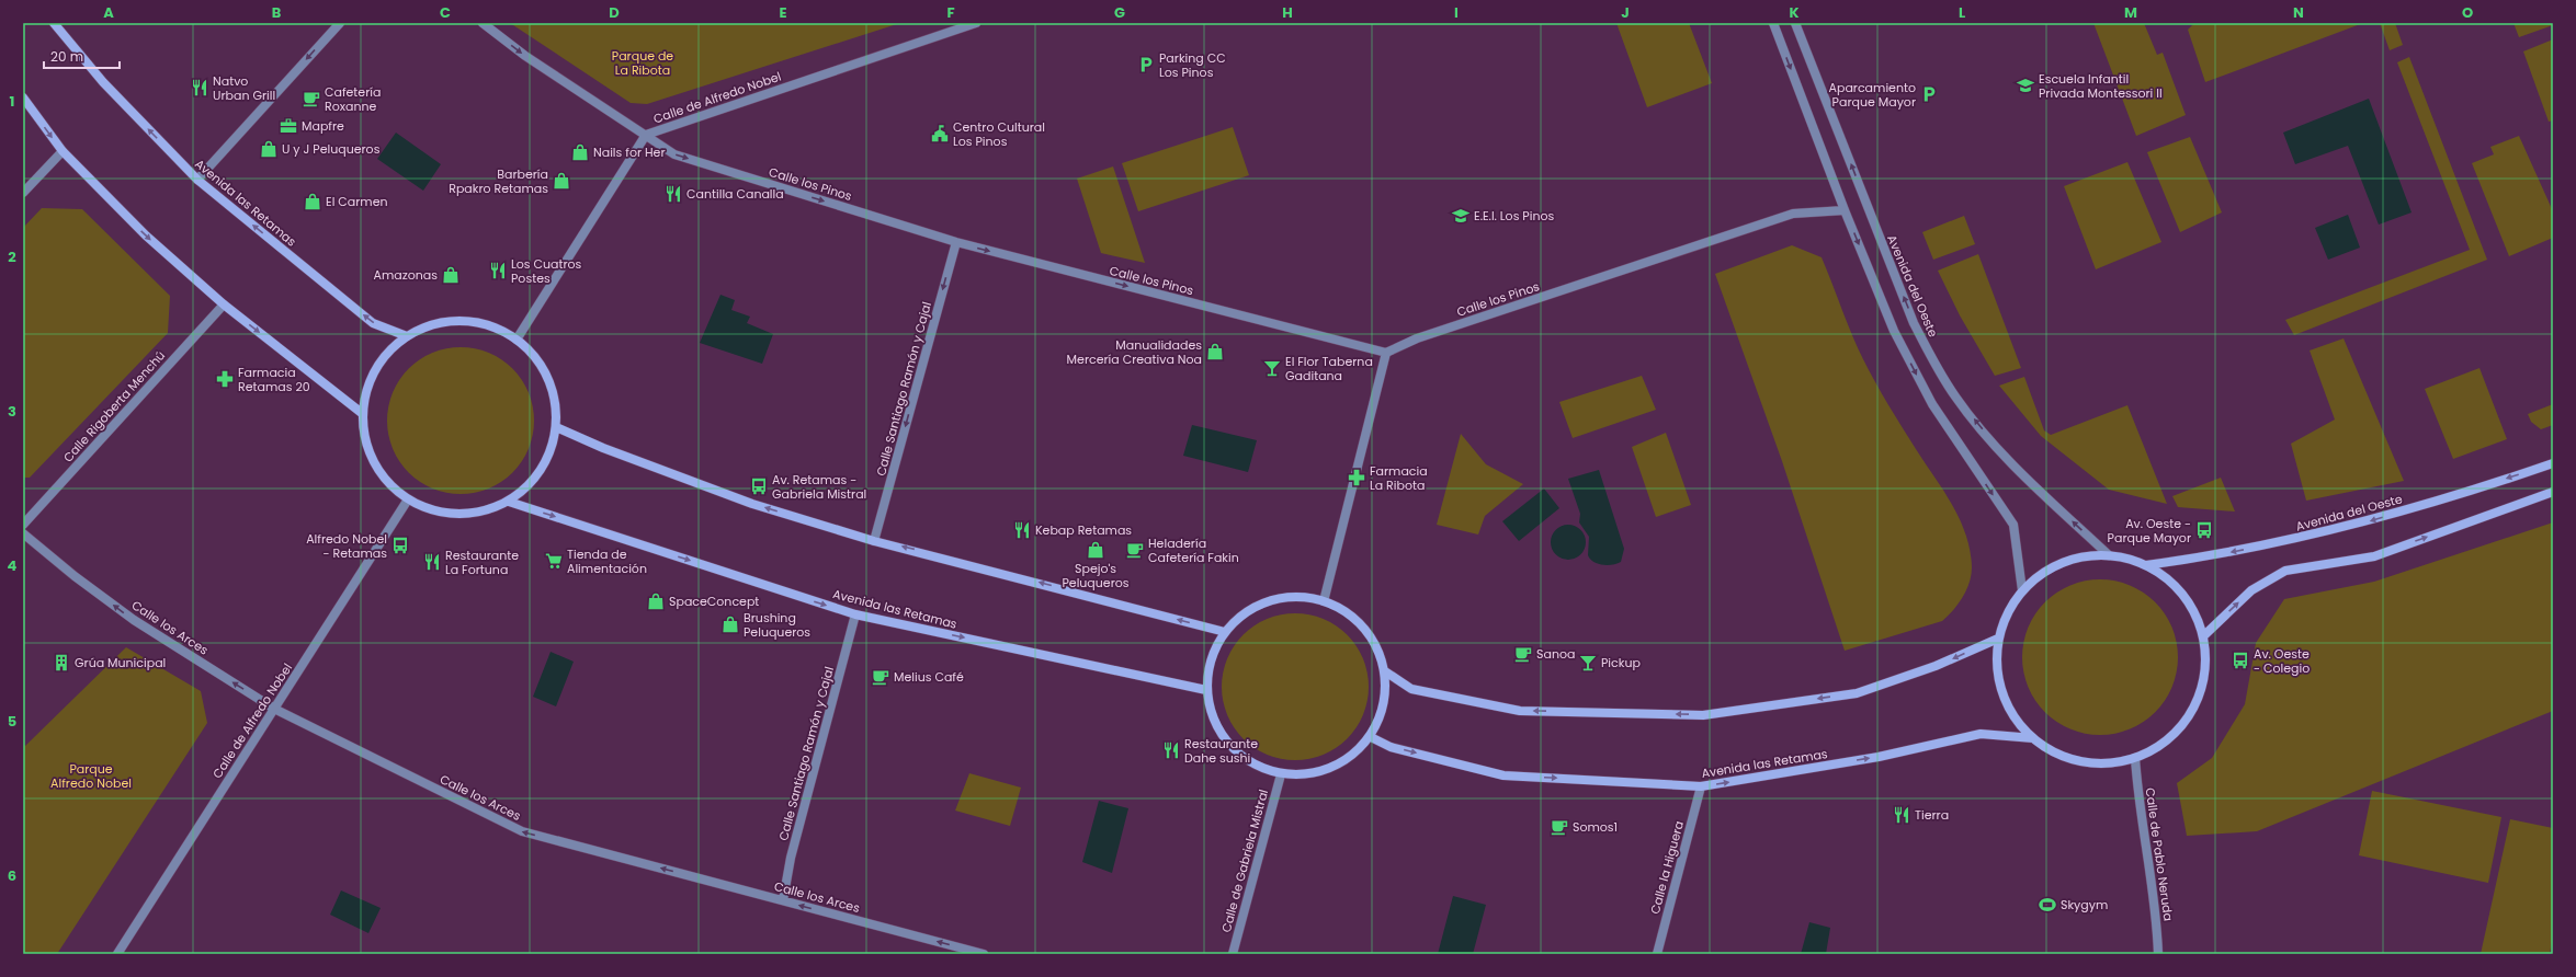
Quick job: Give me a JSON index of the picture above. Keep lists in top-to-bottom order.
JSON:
{
  "streets": {
    "street": [
      "Calle de Alfredo Nobel",
      "Calle los Pinos",
      "Avenida las Retamas",
      "Avenida del Oeste",
      "Calle Santiago Ramón y Cajal",
      "Calle Rigoberta Menchú",
      "Calle los Arces",
      "Calle de Pablo Neruda",
      "Calle de Gabriela Mistral",
      "Calle la Higuera"
    ]
  },
  "crossings": [
    ["Calle de Alfredo Nobel", "Calle los Pinos"],
    ["Calle de Alfredo Nobel", "Calle los Arces"],
    ["Calle los Pinos", "Calle Santiago Ramón y Cajal"],
    ["Avenida las Retamas", "Calle Santiago Ramón y Cajal"],
    ["Avenida las Retamas", "Calle la Higuera"],
    ["Calle Santiago Ramón y Cajal", "Calle los Arces"]
  ],
  "one_way": [
    "Calle los Pinos",
    "Avenida del Oeste",
    "Calle Santiago Ramón y Cajal",
    "Calle los Arces"
  ],
  "parks": ["Parque de La Ribota", "Parque Alfredo Nobel"],
  "places": {
    "parking": ["Parking CC Los Pinos", "Aparcamiento Parque Mayor"],
    "school or university": ["Escuela Infantil Privada Montessori II", "E.E.I. Los Pinos"],
    "restaurant": [
      "Natvo Urban Grill",
      "Cantilla Canalla",
      "Los Cuatros Postes",
      "Kebap Retamas",
      "Restaurante La Fortuna",
      "Restaurante Dahe sushi",
      "Tierra"
    ],
    "cafe": [
      "Cafetería Roxanne",
      "Heladería Cafetería Fakin",
      "Sanoa",
      "Melius Café",
      "Somos1"
    ],
    "office": ["Mapfre"],
    "public building": ["Centro Cultural Los Pinos"],
    "shop": [
      "U y J Peluqueros",
      "Nails for Her",
      "Barbería Rpakro Retamas",
      "El Carmen",
      "Amazonas",
      "Manualidades Mercería Creativa Noa",
      "Spejo's Peluqueros",
      "SpaceConcept",
      "Brushing Peluqueros"
    ],
    "bar": ["El Flor Taberna Gaditana", "Pickup"],
    "pharmacy": ["Farmacia Retamas 20", "Farmacia La Ribota"],
    "bus stop": [
      "Av. Retamas - Gabriela Mistral",
      "Av. Oeste - Parque Mayor",
      "Alfredo Nobel - Retamas",
      "Av. Oeste - Colegio"
    ],
    "supermarket": ["Tienda de Alimentación"],
    "building": ["Grúa Municipal"],
    "sports": ["Skygym"]
  },
  "scale_bar": "20 m",
  "grid": {
    "columns": [
      "A",
      "B",
      "C",
      "D",
      "E",
      "F",
      "G",
      "H",
      "I",
      "J",
      "K",
      "L",
      "M",
      "N",
      "O"
    ],
    "rows": [
      "1",
      "2",
      "3",
      "4",
      "5",
      "6"
    ]
  }
}
